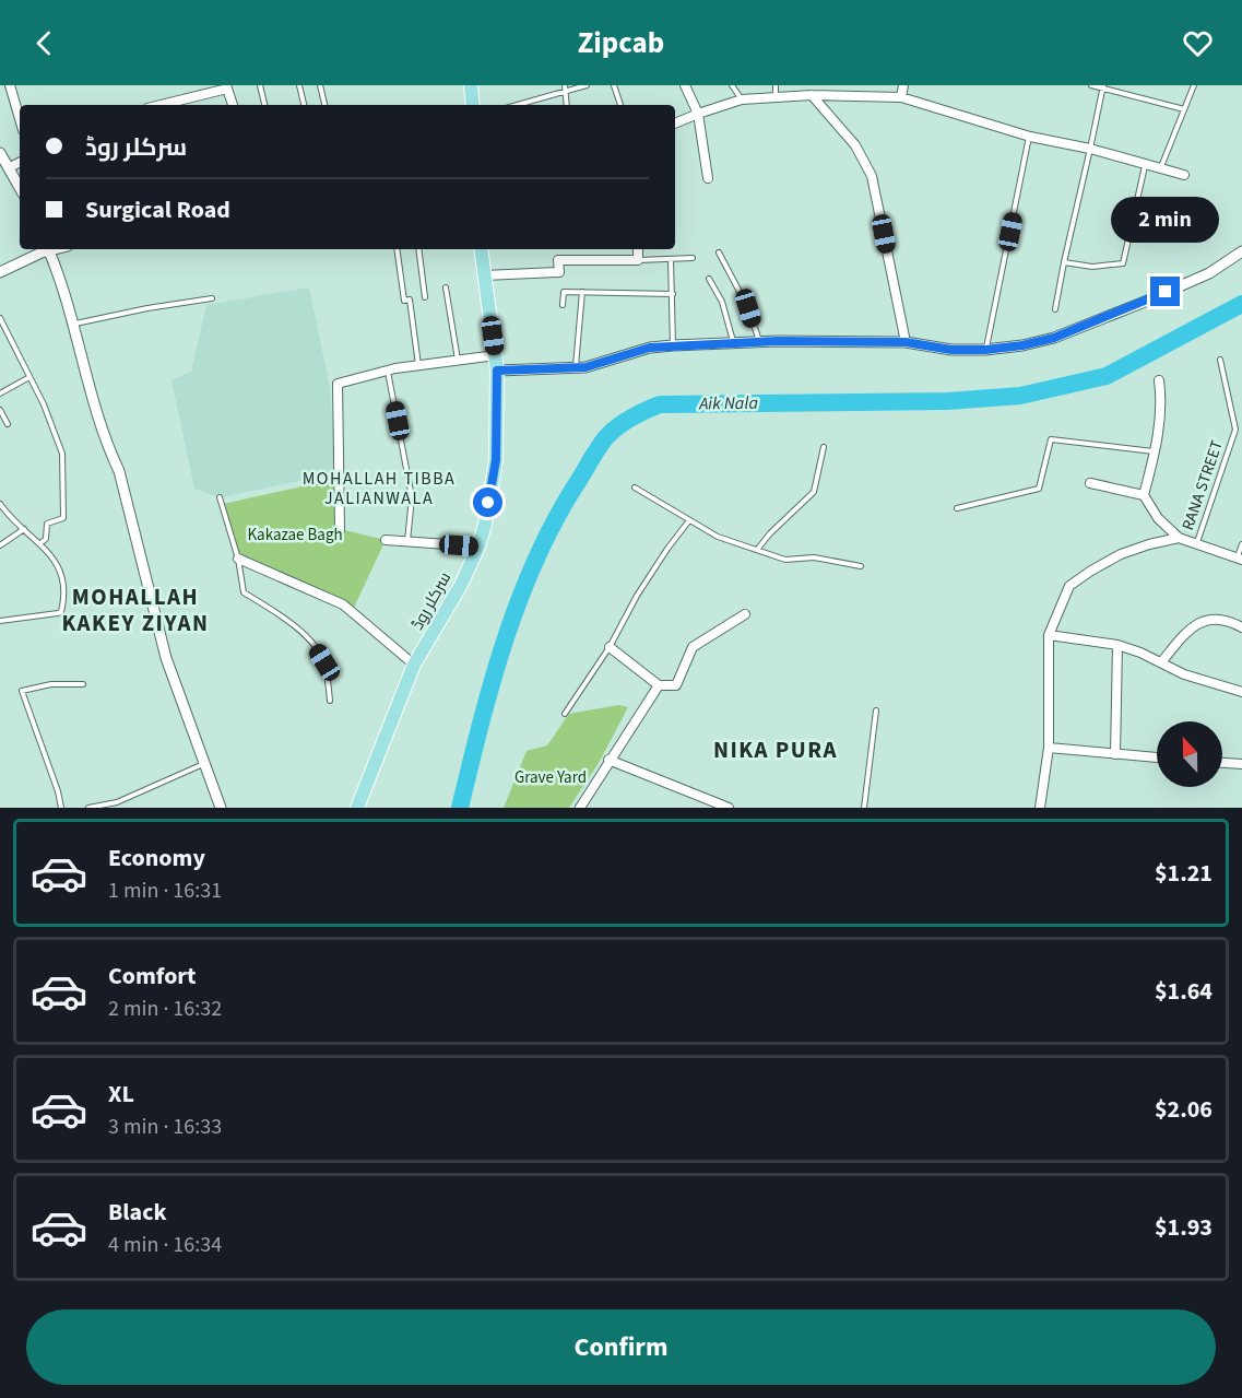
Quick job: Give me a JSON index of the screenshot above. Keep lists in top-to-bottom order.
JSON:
{
  "streets": {
    "main road": ["سرکلر روڈ"],
    "lane": ["RANA STREET"]
  },
  "districts": ["MOHALLAH TIBBA JALIANWALA", "MOHALLAH KAKEY ZIYAN", "NIKA PURA"],
  "water": ["Aik Nala"],
  "parks": ["Kakazae Bagh", "Grave Yard"],
  "north": "top",
  "page": {
    "header": "Zipcab",
    "banner": ["سرکلر روڈ", "Surgical Road"],
    "bubble": "2 min",
    "list": [
      {
        "name": "Economy",
        "note": "1 min · 16:31",
        "value": "$1.21"
      },
      {
        "name": "Comfort",
        "note": "2 min · 16:32",
        "value": "$1.64"
      },
      {
        "name": "XL",
        "note": "3 min · 16:33",
        "value": "$2.06"
      },
      {
        "name": "Black",
        "note": "4 min · 16:34",
        "value": "$1.93"
      }
    ],
    "buttons": "Confirm"
  }
}
